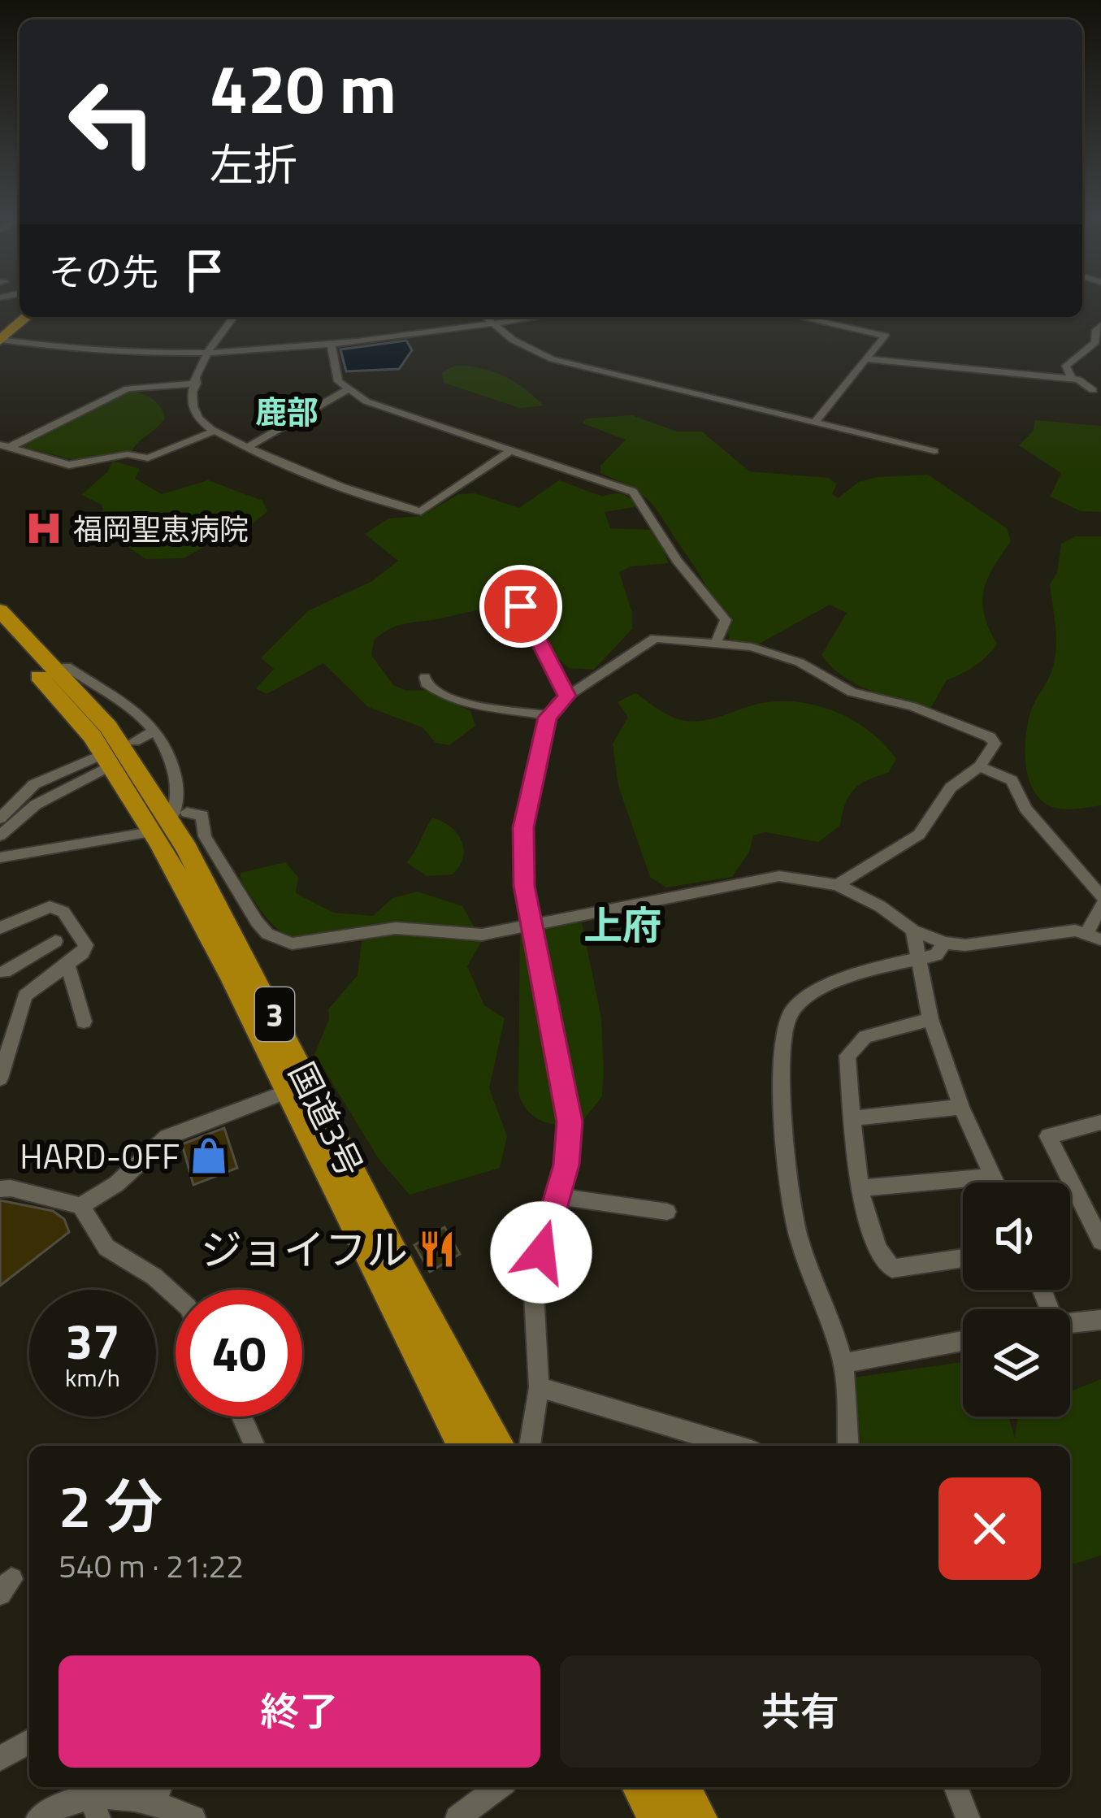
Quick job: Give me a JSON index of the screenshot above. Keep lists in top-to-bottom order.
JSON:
{
  "streets": {
    "highway": ["3", "国道3号"]
  },
  "districts": ["鹿部", "上府"],
  "places": {
    "hospital": ["福岡聖恵病院"],
    "shop": ["HARD-OFF"],
    "restaurant": ["ジョイフル"]
  },
  "page": {
    "turn": ["420 m", "左折"],
    "then": "その先",
    "speed": "37 km/h",
    "limit": "40",
    "heading": ["2 分", "540 m · 21:22"],
    "buttons": ["終了", "共有"]
  }
}
